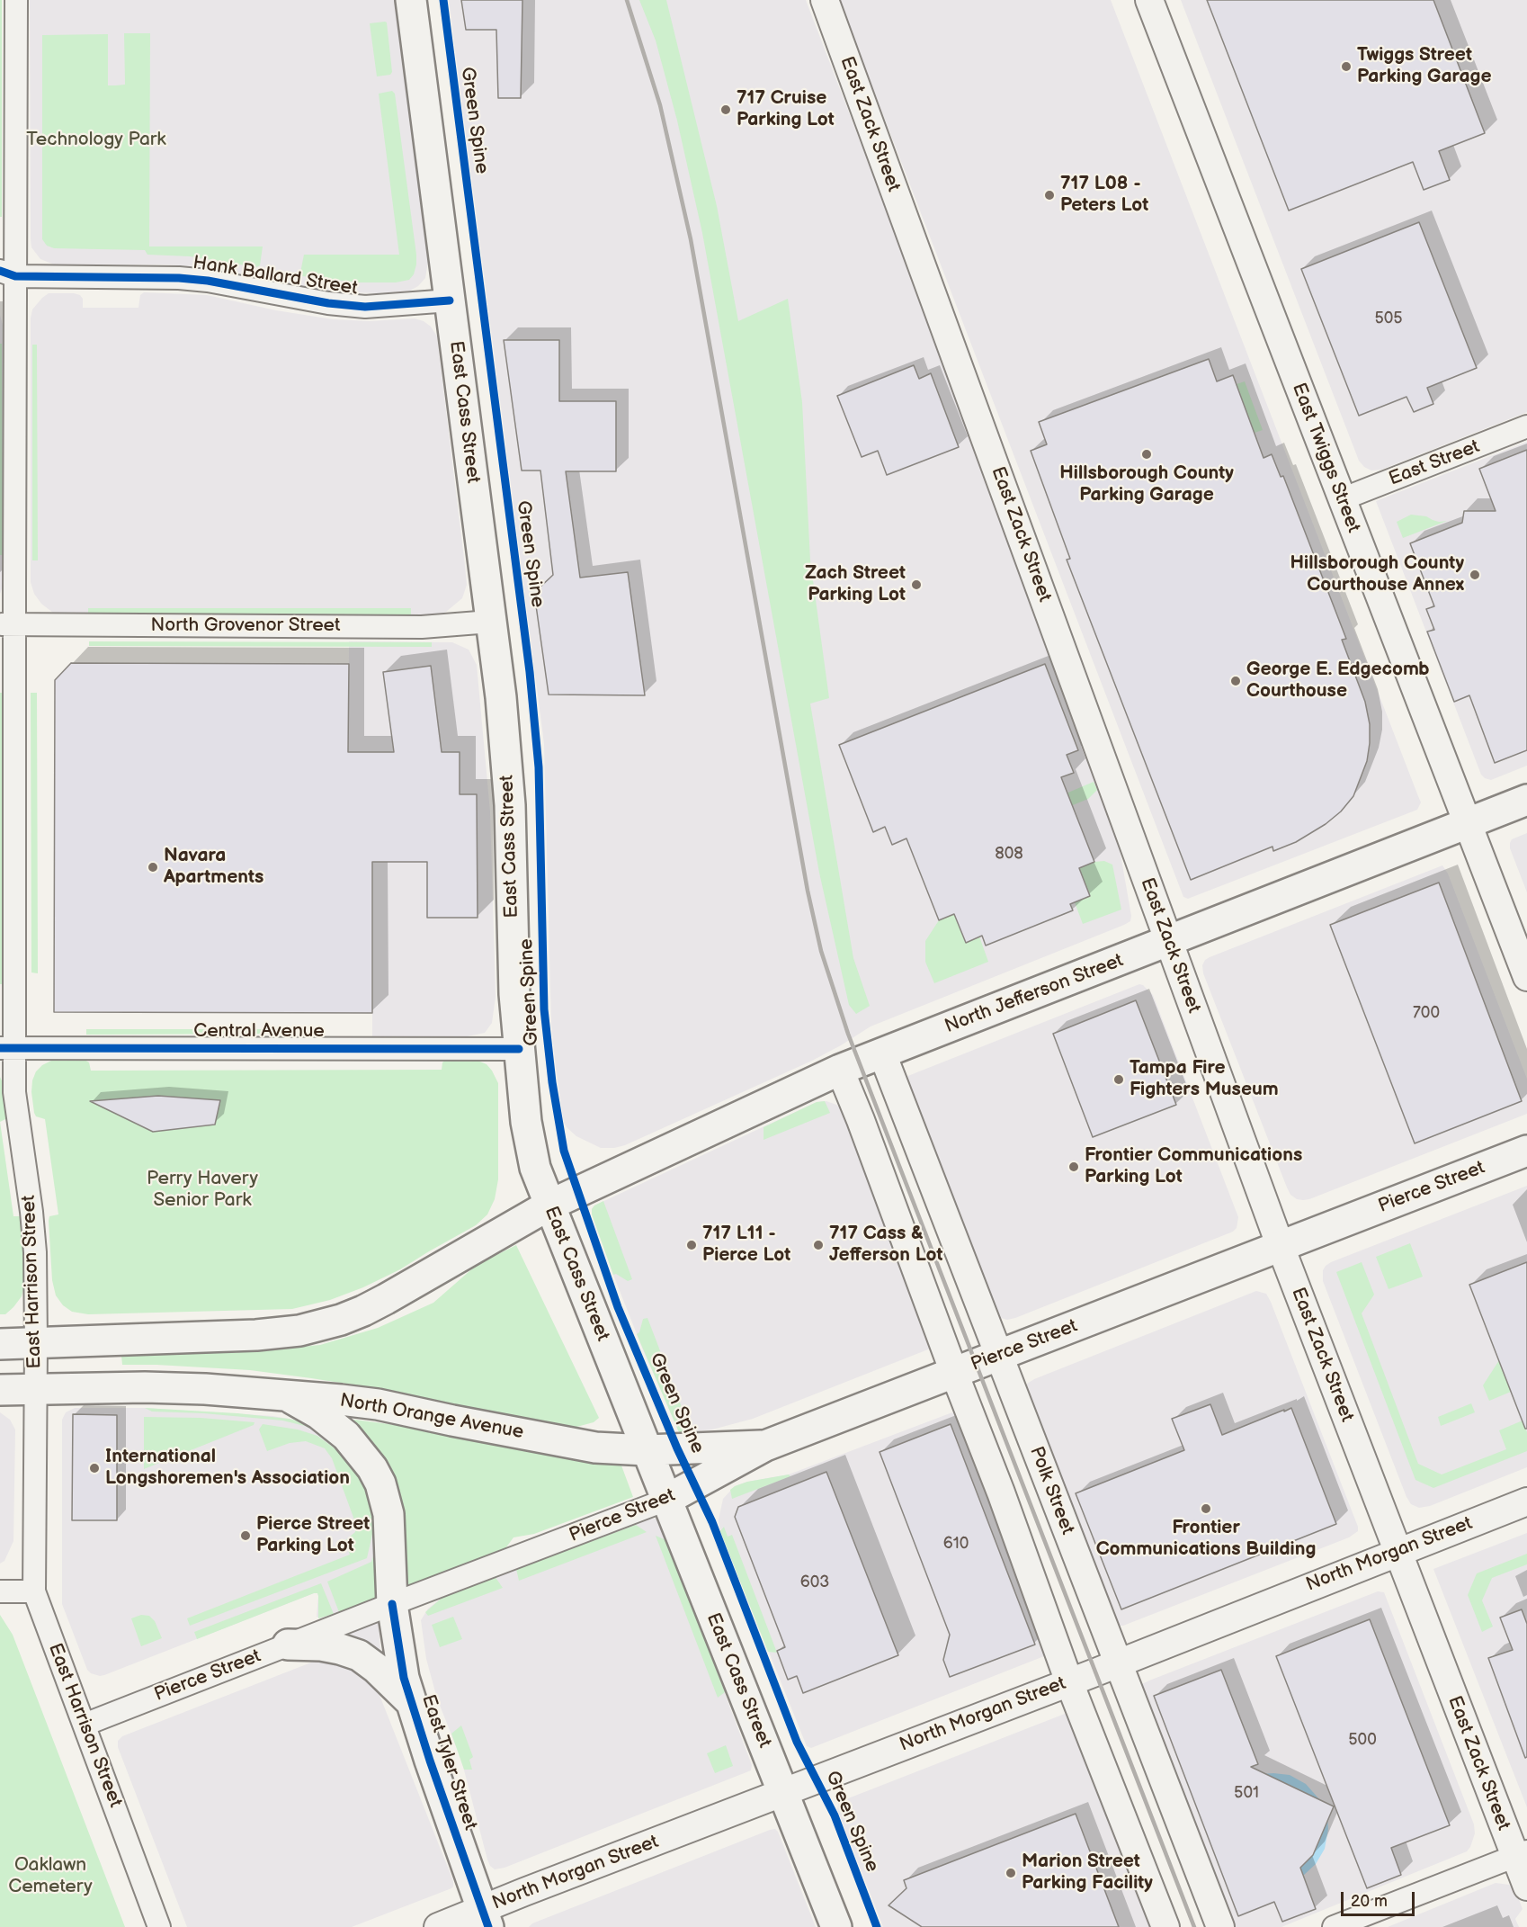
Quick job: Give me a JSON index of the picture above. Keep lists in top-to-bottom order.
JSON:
{
  "streets": {
    "main road": [
      "East Cass Street",
      "North Jefferson Street",
      "Pierce Street",
      "North Orange Avenue",
      "East Tyler Street"
    ],
    "street": [
      "East Zack Street",
      "Hank Ballard Street",
      "East Twiggs Street",
      "East Street",
      "North Grovenor Street",
      "Central Avenue",
      "East Harrison Street",
      "Polk Street",
      "North Morgan Street"
    ],
    "cycle path": ["Green Spine"]
  },
  "crossings": [
    ["East Zack Street", "North Jefferson Street"],
    ["East Zack Street", "Pierce Street"],
    ["East Zack Street", "North Morgan Street"],
    ["Hank Ballard Street", "East Cass Street"],
    ["Hank Ballard Street", "East Harrison Street"],
    ["East Cass Street", "North Grovenor Street"],
    ["East Cass Street", "North Jefferson Street"],
    ["East Cass Street", "Central Avenue"],
    ["East Cass Street", "Pierce Street"],
    ["East Cass Street", "North Orange Avenue"],
    ["East Cass Street", "North Morgan Street"],
    ["East Twiggs Street", "East Street"],
    ["East Twiggs Street", "North Jefferson Street"],
    ["North Grovenor Street", "East Harrison Street"],
    ["North Jefferson Street", "Polk Street"],
    ["Central Avenue", "East Harrison Street"],
    ["Pierce Street", "East Harrison Street"],
    ["Pierce Street", "North Orange Avenue"],
    ["Pierce Street", "Polk Street"],
    ["Pierce Street", "East Tyler Street"],
    ["East Harrison Street", "North Orange Avenue"],
    ["North Orange Avenue", "East Tyler Street"],
    ["Polk Street", "North Morgan Street"],
    ["North Morgan Street", "East Tyler Street"]
  ],
  "parks": ["Technology Park", "Perry Havery Senior Park", "Oaklawn Cemetery"],
  "places": [
    "Twiggs Street Parking Garage",
    "717 Cruise Parking Lot",
    "717 L08 - Peters Lot",
    "Hillsborough County Parking Garage",
    "Hillsborough County Courthouse Annex",
    "Zach Street Parking Lot",
    "George E. Edgecomb Courthouse",
    "Navara Apartments",
    "Tampa Fire Fighters Museum",
    "Frontier Communications Parking Lot",
    "717 L11 - Pierce Lot",
    "717 Cass & Jefferson Lot",
    "International Longshoremen's Association",
    "Frontier Communications Building",
    "Pierce Street Parking Lot",
    "Marion Street Parking Facility"
  ],
  "house_numbers": [
    "505",
    "808",
    "700",
    "610",
    "603",
    "500",
    "501"
  ],
  "scale_bar": "20 m"
}
